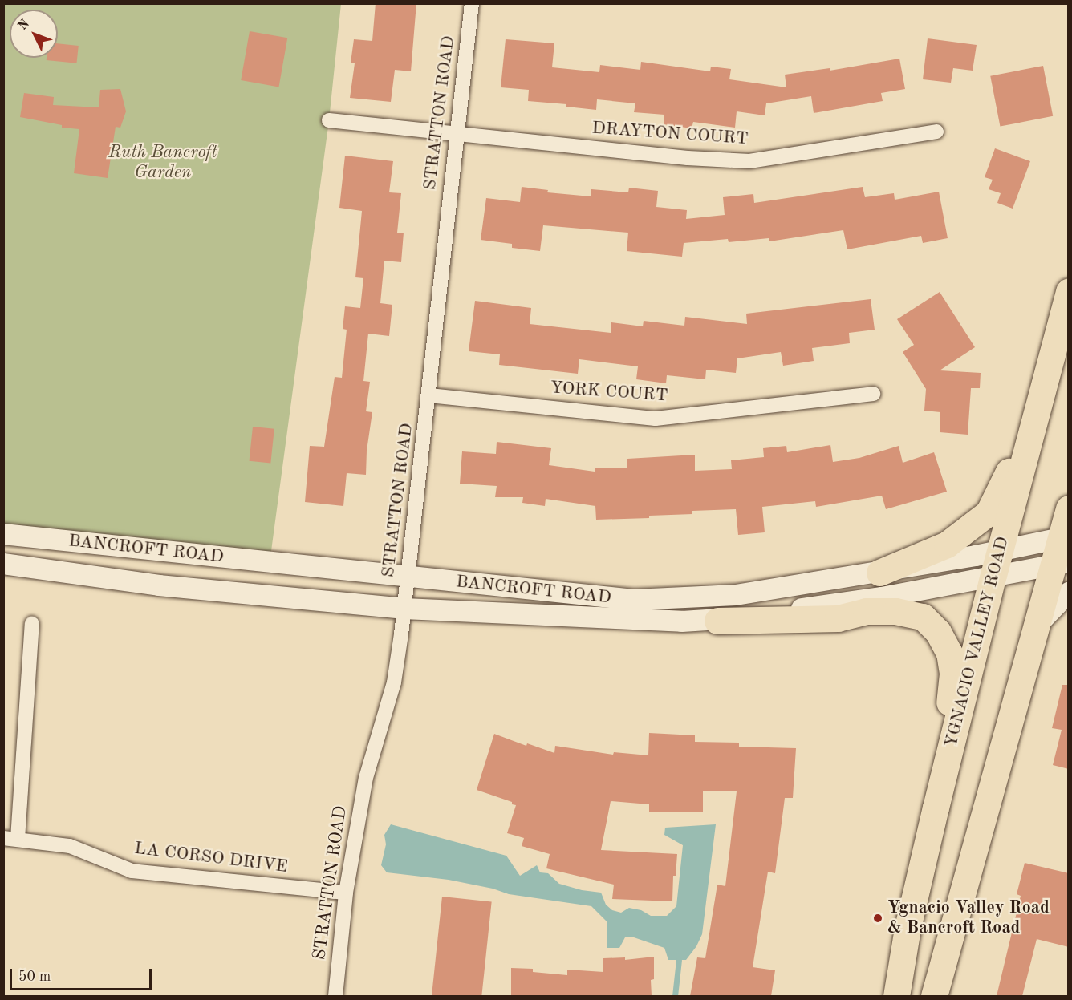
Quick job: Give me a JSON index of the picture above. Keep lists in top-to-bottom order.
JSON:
{
  "streets": {
    "highway": ["YGNACIO VALLEY ROAD"],
    "main road": ["BANCROFT ROAD"],
    "street": [
      "STRATTON ROAD",
      "DRAYTON COURT",
      "YORK COURT",
      "LA CORSO DRIVE"
    ]
  },
  "crossings": [
    ["STRATTON ROAD", "DRAYTON COURT"],
    ["STRATTON ROAD", "YORK COURT"],
    ["STRATTON ROAD", "BANCROFT ROAD"],
    ["STRATTON ROAD", "LA CORSO DRIVE"],
    ["BANCROFT ROAD", "YGNACIO VALLEY ROAD"]
  ],
  "parks": ["Ruth Bancroft Garden"],
  "places": ["Ygnacio Valley Road & Bancroft Road"],
  "scale_bar": "50 m",
  "north": "top left"
}
